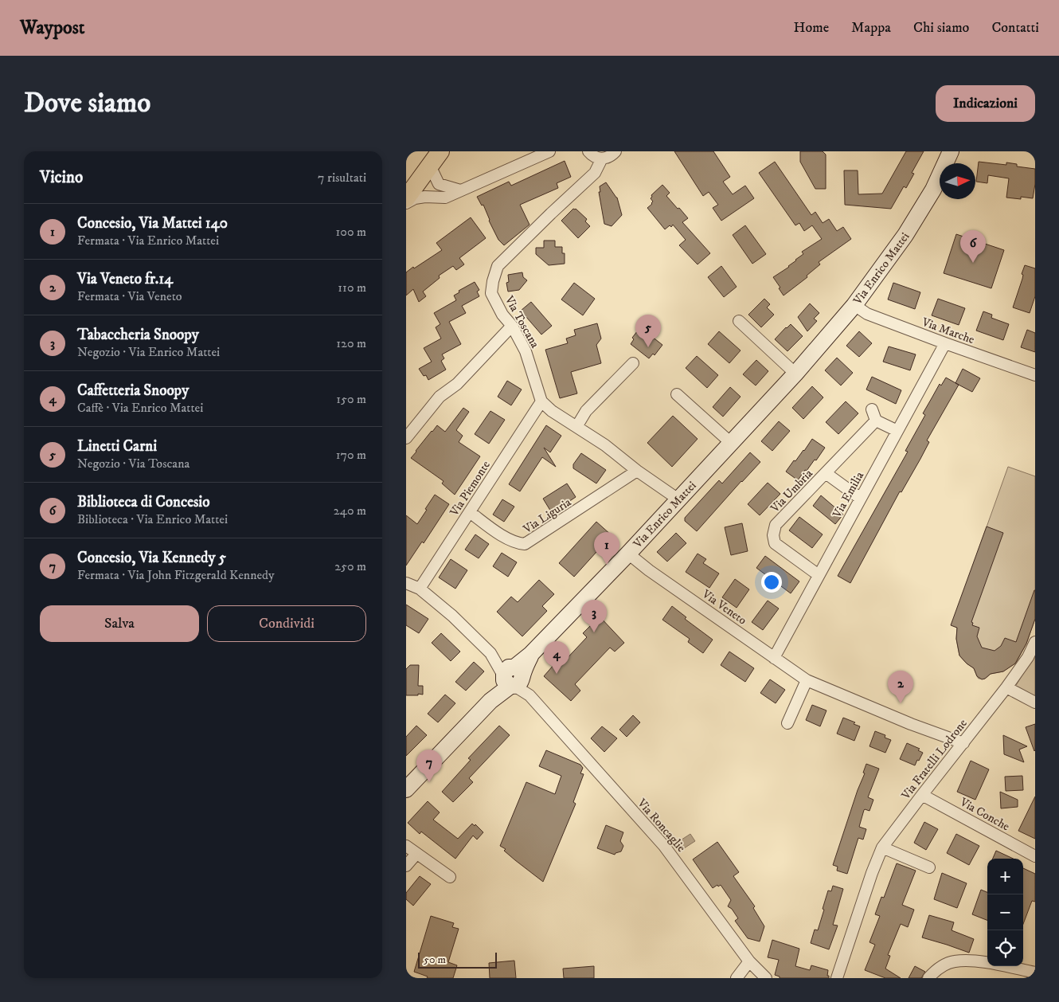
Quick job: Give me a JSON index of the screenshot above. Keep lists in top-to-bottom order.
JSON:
{
  "streets": {
    "street": [
      "Via Enrico Mattei",
      "Via Toscana",
      "Via Marche",
      "Via Piemonte",
      "Via Umbria",
      "Via Emilia",
      "Via Liguria",
      "Via Veneto",
      "Via Fratelli Lodrone",
      "Via Conche",
      "Via Roncaglie"
    ]
  },
  "crossings": [
    ["Via Enrico Mattei", "Via Marche"],
    ["Via Enrico Mattei", "Via Veneto"],
    ["Via Enrico Mattei", "Via Roncaglie"],
    ["Via Toscana", "Via Piemonte"],
    ["Via Marche", "Via Emilia"],
    ["Via Piemonte", "Via Liguria"],
    ["Via Piemonte", "Via Roncaglie"],
    ["Via Umbria", "Via Emilia"],
    ["Via Emilia", "Via Veneto"],
    ["Via Veneto", "Via Fratelli Lodrone"],
    ["Via Fratelli Lodrone", "Via Conche"]
  ],
  "scale_bar": "50 m",
  "north": "right",
  "page": {
    "header": "Waypost",
    "nav": [
      "Home",
      "Mappa",
      "Chi siamo",
      "Contatti"
    ],
    "buttons": [
      "Indicazioni",
      ["Salva", "Condividi"]
    ],
    "title": "Dove siamo",
    "heading": ["Vicino", "7 risultati"],
    "list": [
      {
        "mark": "1",
        "name": "Concesio, Via Mattei 140",
        "note": "Fermata · Via Enrico Mattei",
        "value": "100 m"
      },
      {
        "mark": "2",
        "name": "Via Veneto fr.14",
        "note": "Fermata · Via Veneto",
        "value": "110 m"
      },
      {
        "mark": "3",
        "name": "Tabaccheria Snoopy",
        "note": "Negozio · Via Enrico Mattei",
        "value": "120 m"
      },
      {
        "mark": "4",
        "name": "Caffetteria Snoopy",
        "note": "Caffè · Via Enrico Mattei",
        "value": "150 m"
      },
      {
        "mark": "5",
        "name": "Linetti Carni",
        "note": "Negozio · Via Toscana",
        "value": "170 m"
      },
      {
        "mark": "6",
        "name": "Biblioteca di Concesio",
        "note": "Biblioteca · Via Enrico Mattei",
        "value": "240 m"
      },
      {
        "mark": "7",
        "name": "Concesio, Via Kennedy 5",
        "note": "Fermata · Via John Fitzgerald Kennedy",
        "value": "250 m"
      }
    ],
    "pins": [
      "6",
      "5",
      "1",
      "3",
      "4",
      "2",
      "7"
    ],
    "map_buttons": ["+", "−"],
    "scale": "50 m"
  }
}
